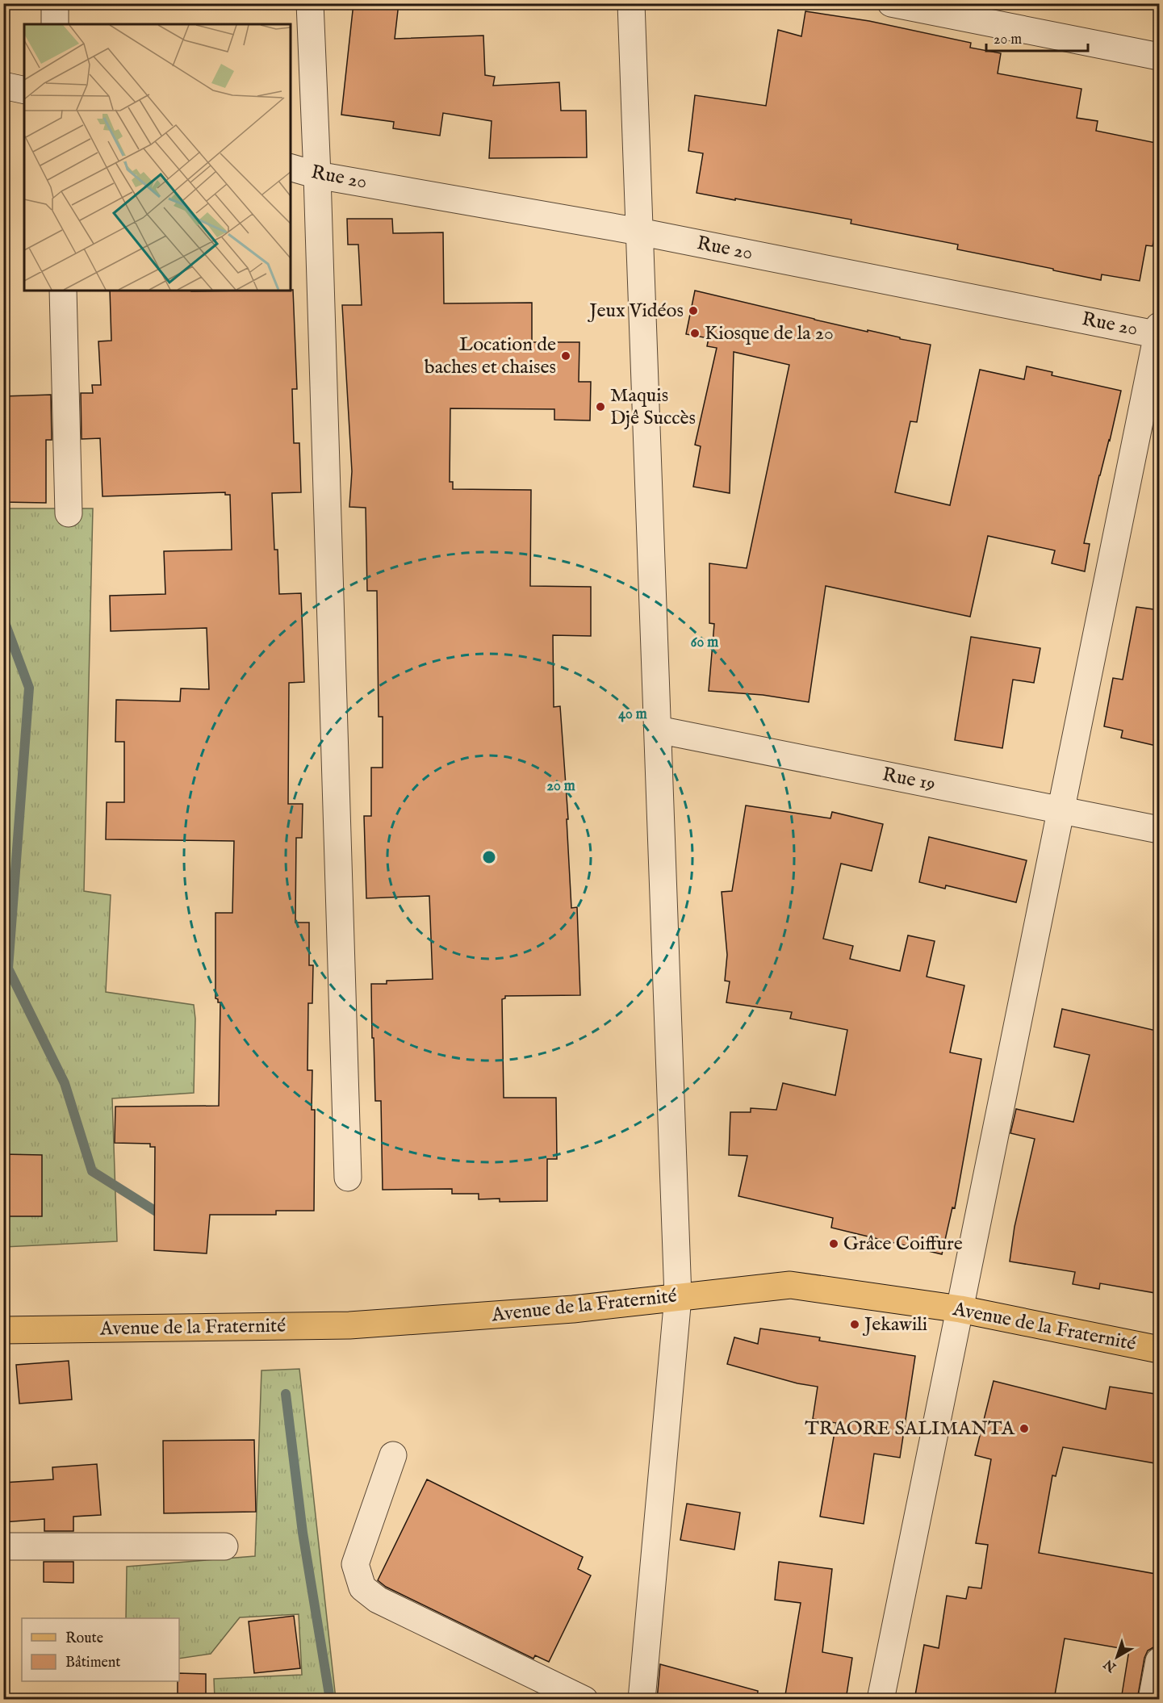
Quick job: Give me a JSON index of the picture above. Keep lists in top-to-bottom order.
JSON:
{
  "streets": {
    "main road": ["Avenue de la Fraternité"],
    "street": ["Rue 20", "Rue 19"]
  },
  "places": [
    "Jeux Vidéos",
    "Kiosque de la 20",
    "Location de baches et chaises",
    "Maquis Djê Succès",
    "Grâce Coiffure",
    "Jekawili",
    "TRAORE SALIMANTA"
  ],
  "legend": ["Route", "Bâtiment"],
  "scale_bar": "20 m",
  "north": "bottom left",
  "rings": ["60 m", "40 m", "20 m"]
}
